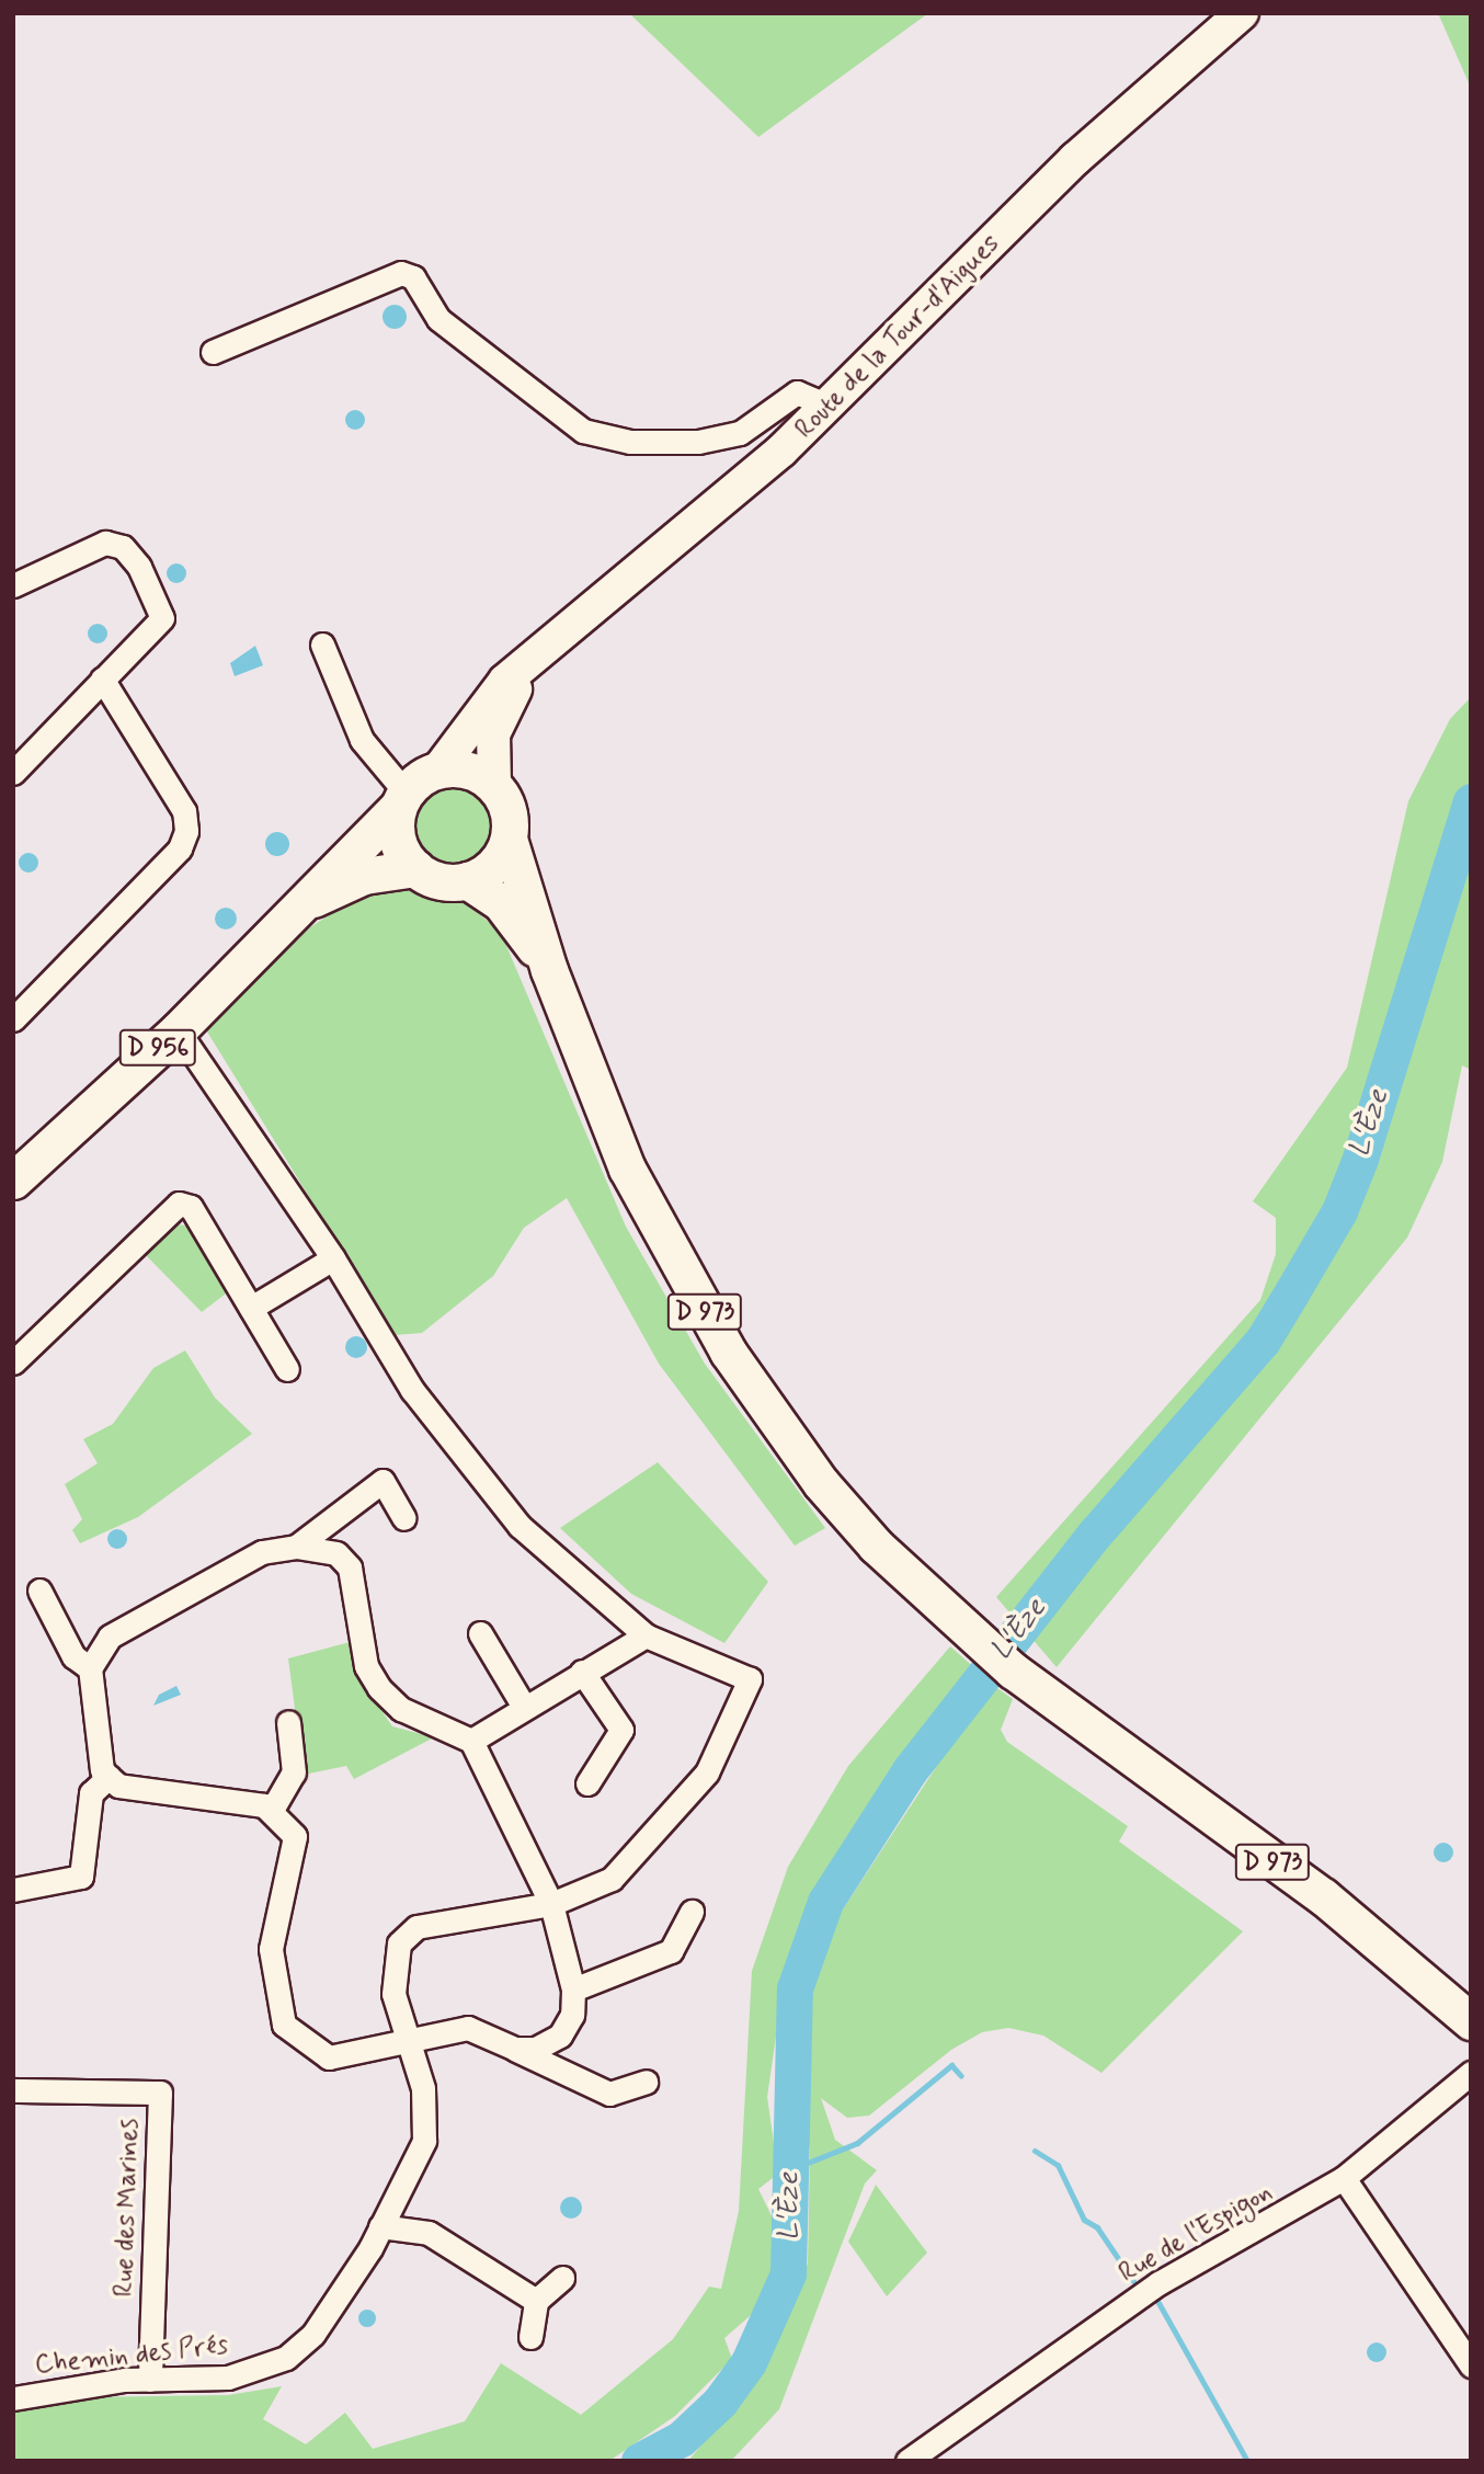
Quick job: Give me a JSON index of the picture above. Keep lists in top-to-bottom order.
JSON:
{
  "streets": {
    "main road": ["Route de la Tour-d'Aigues", "D 956", "D 973"],
    "street": ["Rue des Marines", "Rue de l'Espigon", "Chemin des Prés"]
  },
  "crossings": [
    ["Route de la Tour-d'Aigues", "D 956"],
    ["Route de la Tour-d'Aigues", "D 973"],
    ["D 956", "D 973"],
    ["Rue des Marines", "Chemin des Prés"]
  ],
  "water": ["L'Èze"]
}
